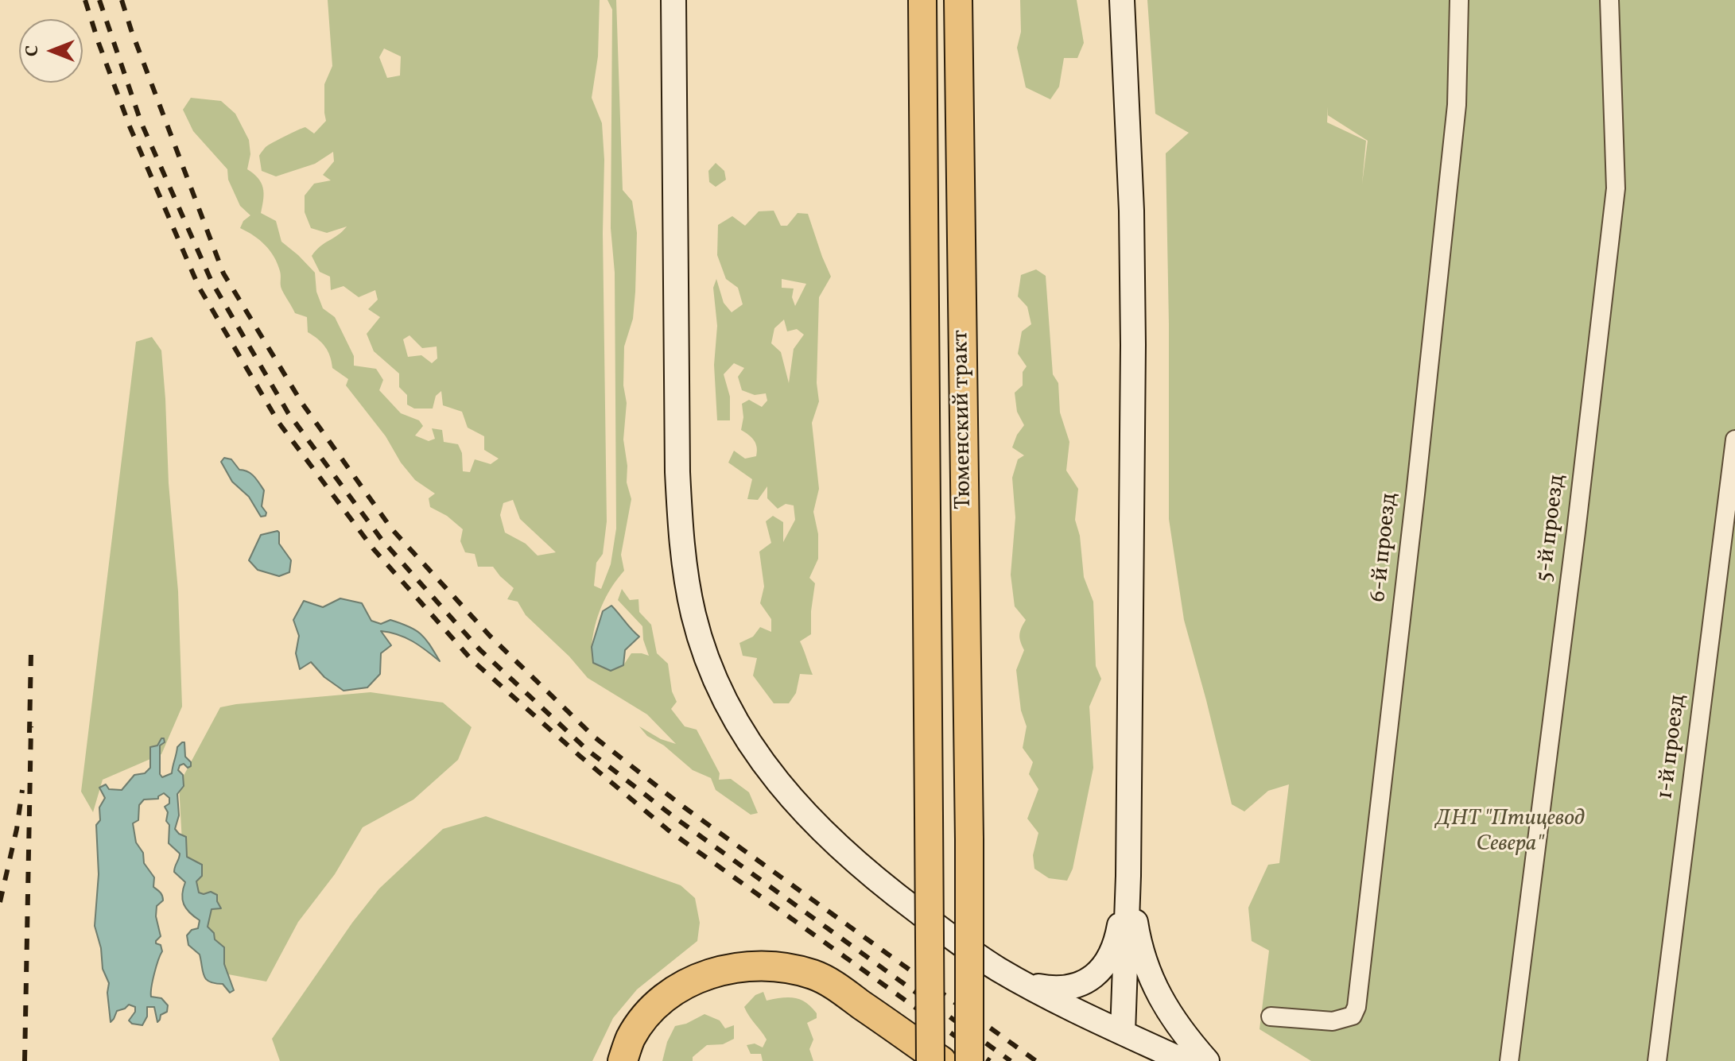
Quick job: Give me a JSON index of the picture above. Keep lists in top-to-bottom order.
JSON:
{
  "streets": {
    "main road": ["Тюменский тракт"],
    "street": ["5-й проезд", "6-й проезд", "1-й проезд"]
  },
  "parks": ["ДНТ \"Птицевод Севера\""],
  "north": "left"
}
